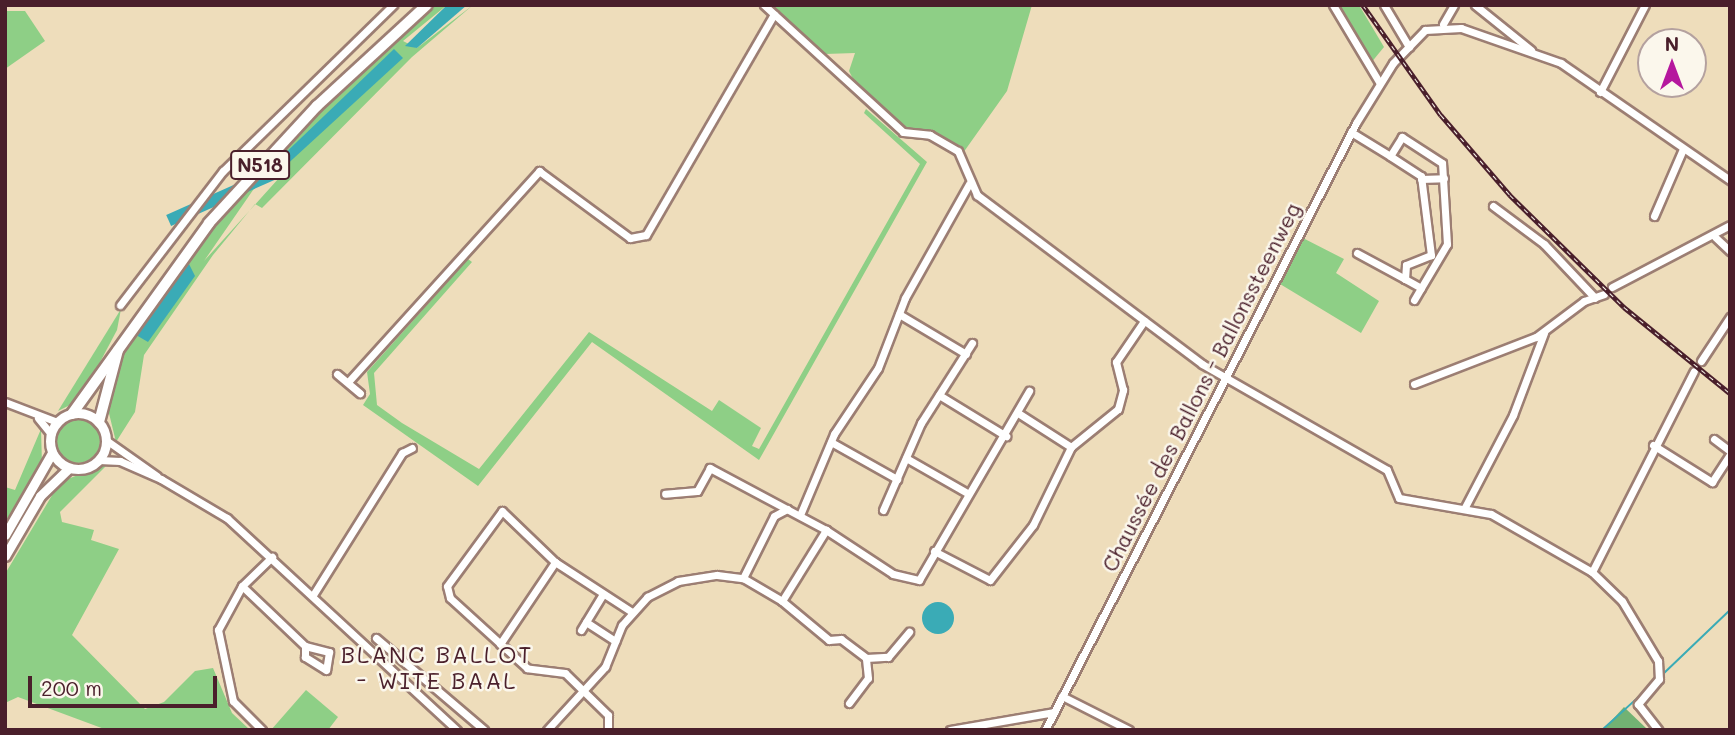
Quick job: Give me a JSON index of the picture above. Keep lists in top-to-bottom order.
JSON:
{
  "streets": {
    "highway": ["N518"],
    "street": ["Chaussée des Ballons - Ballonssteenweg"]
  },
  "districts": ["BLANC BALLOT - WITE BAAL"],
  "scale_bar": "200 m",
  "north": "top"
}
